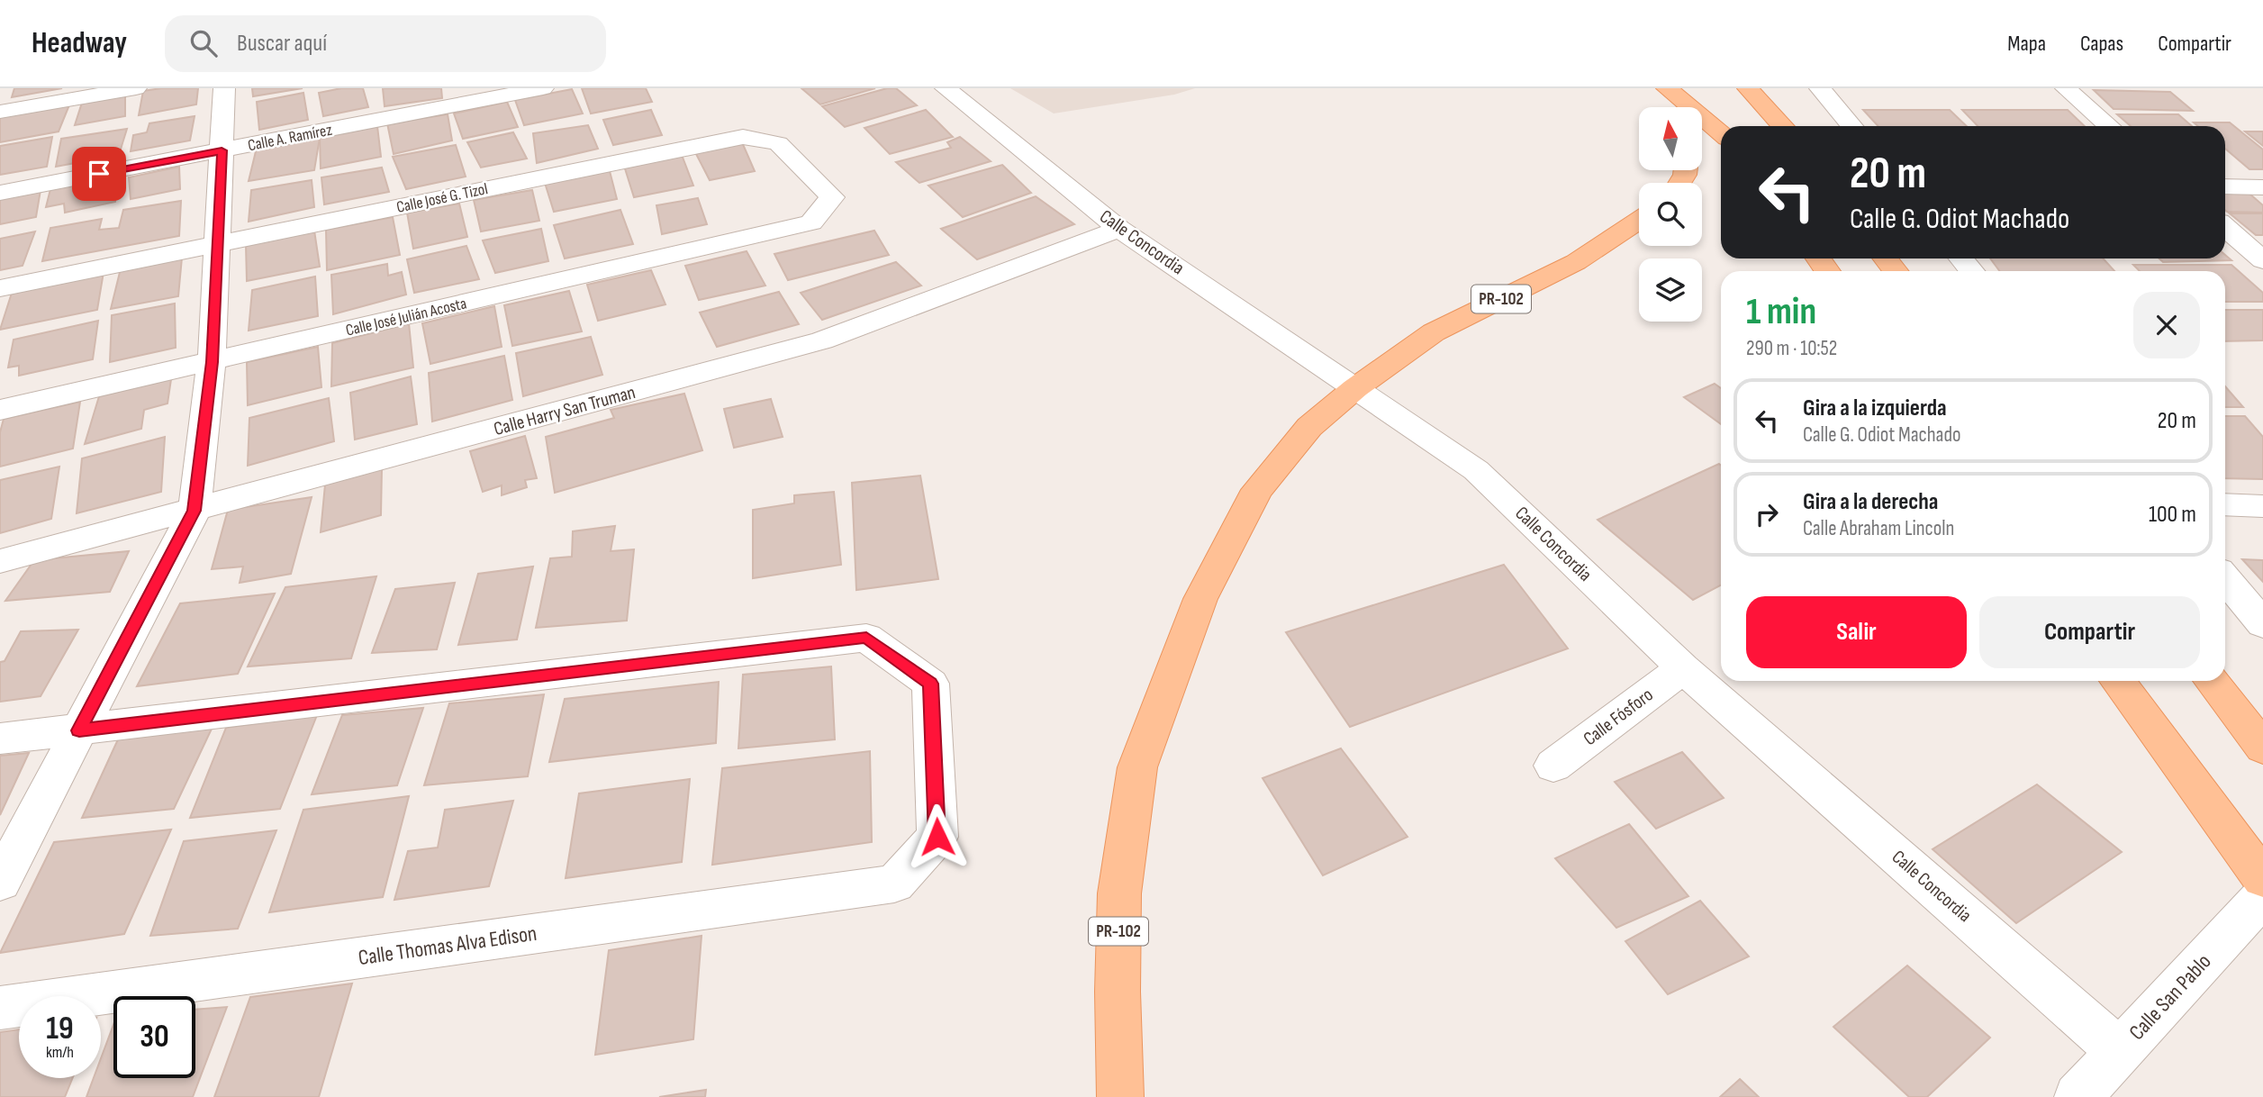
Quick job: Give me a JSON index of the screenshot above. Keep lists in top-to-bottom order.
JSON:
{
  "streets": {
    "main road": ["PR-102"],
    "street": [
      "Calle A. Ramírez",
      "Calle José G. Tizol",
      "Calle Concordia",
      "Calle José Julián Acosta",
      "Calle Harry San Truman",
      "Calle Fósforo",
      "Calle Thomas Alva Edison",
      "Calle San Pablo"
    ]
  },
  "crossings": [
    ["Calle José G. Tizol", "Calle José Julián Acosta"],
    ["Calle Concordia", "PR-102"],
    ["Calle Concordia", "Calle Harry San Truman"],
    ["Calle Concordia", "Calle Fósforo"],
    ["Calle Concordia", "Calle San Pablo"]
  ],
  "north": "top",
  "page": {
    "header": "Headway",
    "search": "Buscar aquí",
    "nav": ["Mapa", "Capas", "Compartir"],
    "turn": ["20 m", "Calle G. Odiot Machado"],
    "heading": ["1 min", "290 m · 10:52"],
    "list": [
      {
        "name": "Gira a la izquierda",
        "note": "Calle G. Odiot Machado",
        "value": "20 m"
      },
      {
        "name": "Gira a la derecha",
        "note": "Calle Abraham Lincoln",
        "value": "100 m"
      }
    ],
    "buttons": ["Salir", "Compartir"],
    "speed": "19 km/h",
    "limit": "30"
  }
}
